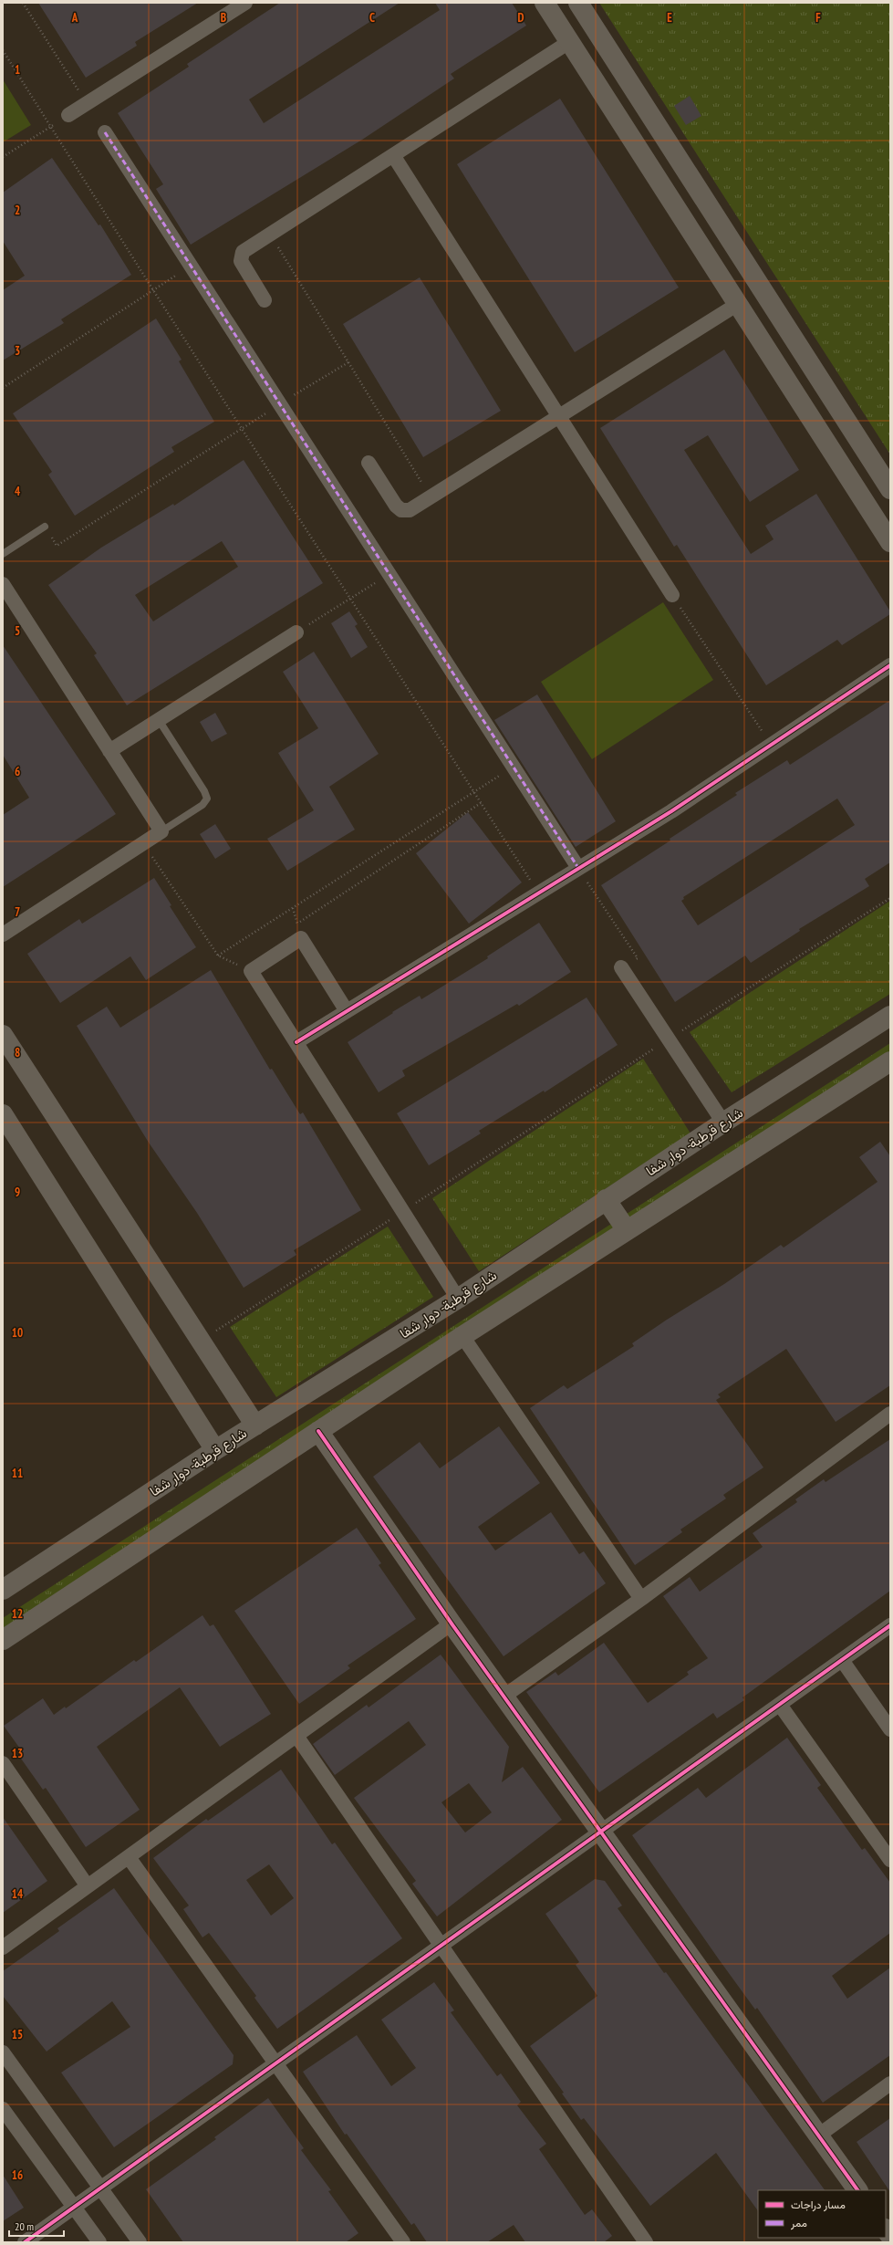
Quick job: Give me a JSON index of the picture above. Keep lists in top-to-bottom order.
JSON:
{
  "streets": {
    "street": ["شارع قرطبة- دوار شفا"]
  },
  "legend": ["مسار دراجات", "ممر"],
  "scale_bar": "20 m",
  "grid": {
    "columns": [
      "A",
      "B",
      "C",
      "D",
      "E",
      "F"
    ],
    "rows": [
      "1",
      "2",
      "3",
      "4",
      "5",
      "6",
      "7",
      "8",
      "9",
      "10",
      "11",
      "12",
      "13",
      "14",
      "15",
      "16"
    ]
  }
}
